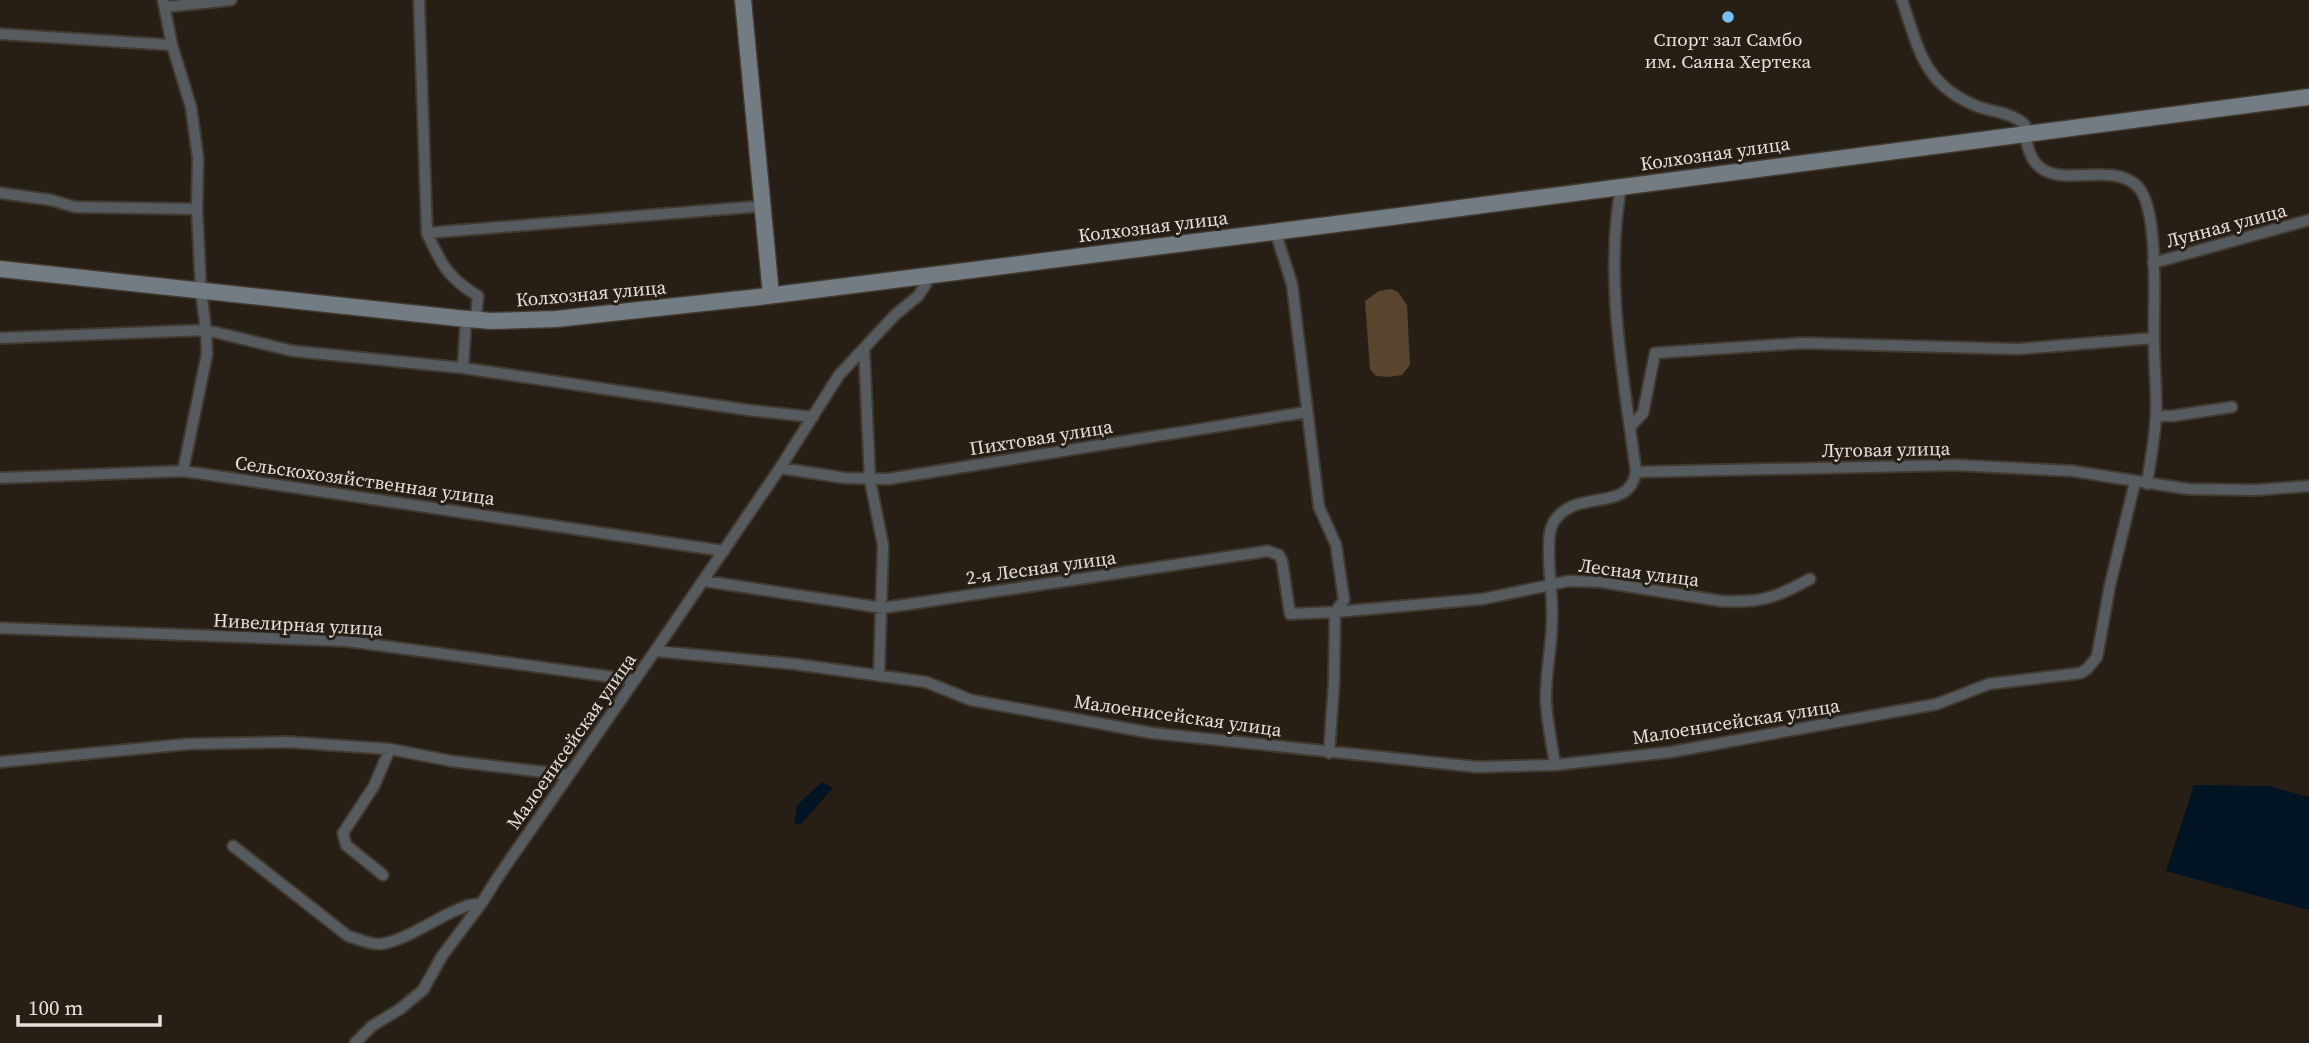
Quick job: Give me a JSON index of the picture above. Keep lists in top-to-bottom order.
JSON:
{
  "streets": {
    "main road": ["Колхозная улица"],
    "street": [
      "Лунная улица",
      "Пихтовая улица",
      "Луговая улица",
      "Сельскохозяйственная улица",
      "2-я Лесная улица",
      "Лесная улица",
      "Нивелирная улица",
      "Малоенисейская улица"
    ]
  },
  "crossings": [
    ["Луговая улица", "Малоенисейская улица"],
    ["2-я Лесная улица", "Лесная улица"],
    ["Нивелирная улица", "Малоенисейская улица"]
  ],
  "places": ["Спорт зал Самбо им. Саяна Хертека"],
  "scale_bar": "100 m"
}
